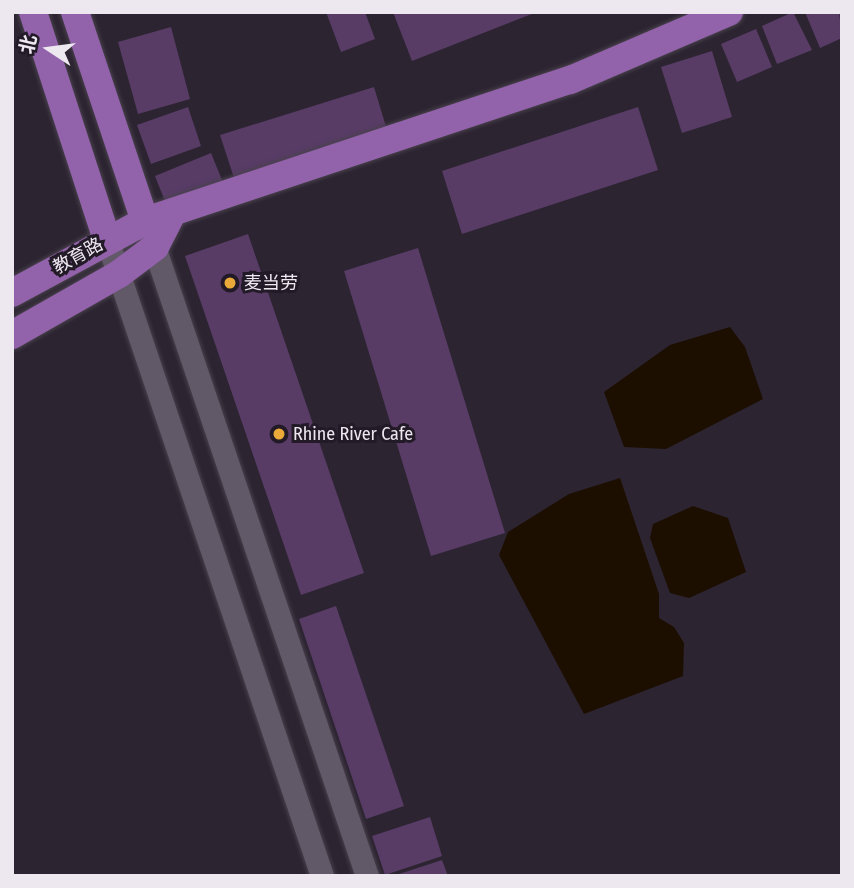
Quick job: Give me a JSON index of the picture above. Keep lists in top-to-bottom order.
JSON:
{
  "streets": {
    "main road": ["教育路"]
  },
  "places": ["麦当劳", "Rhine River Cafe"],
  "north": "left"
}
